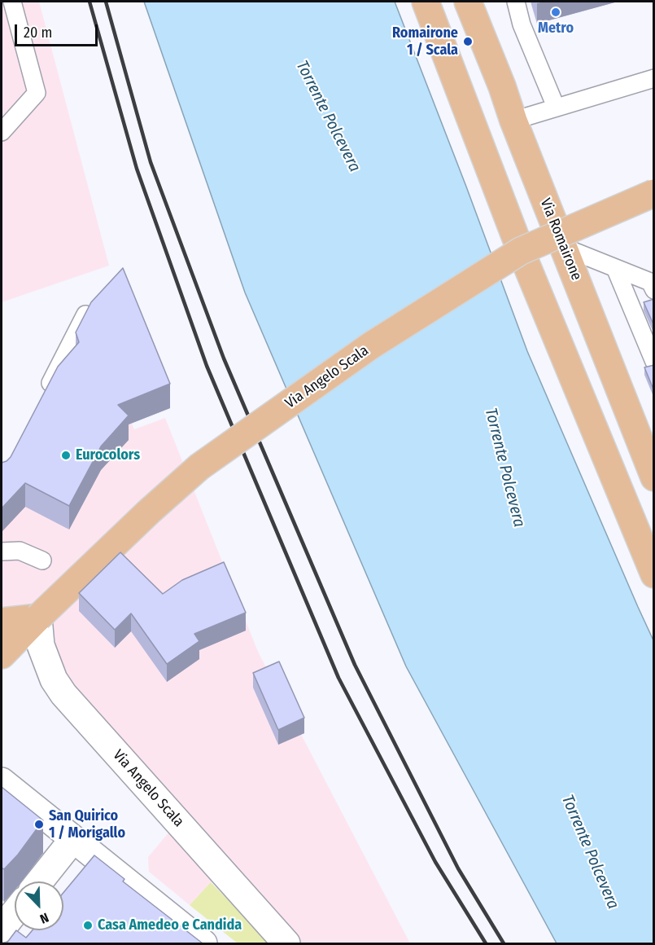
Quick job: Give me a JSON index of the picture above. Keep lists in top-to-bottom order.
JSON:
{
  "streets": {
    "main road": ["Via Romairone", "Via Angelo Scala"]
  },
  "water": ["Torrente Polcevera"],
  "places": [
    "Metro",
    "Romairone 1 / Scala",
    "Eurocolors",
    "San Quirico 1 / Morigallo",
    "Casa Amedeo e Candida"
  ],
  "scale_bar": "20 m",
  "north": "bottom right"
}
